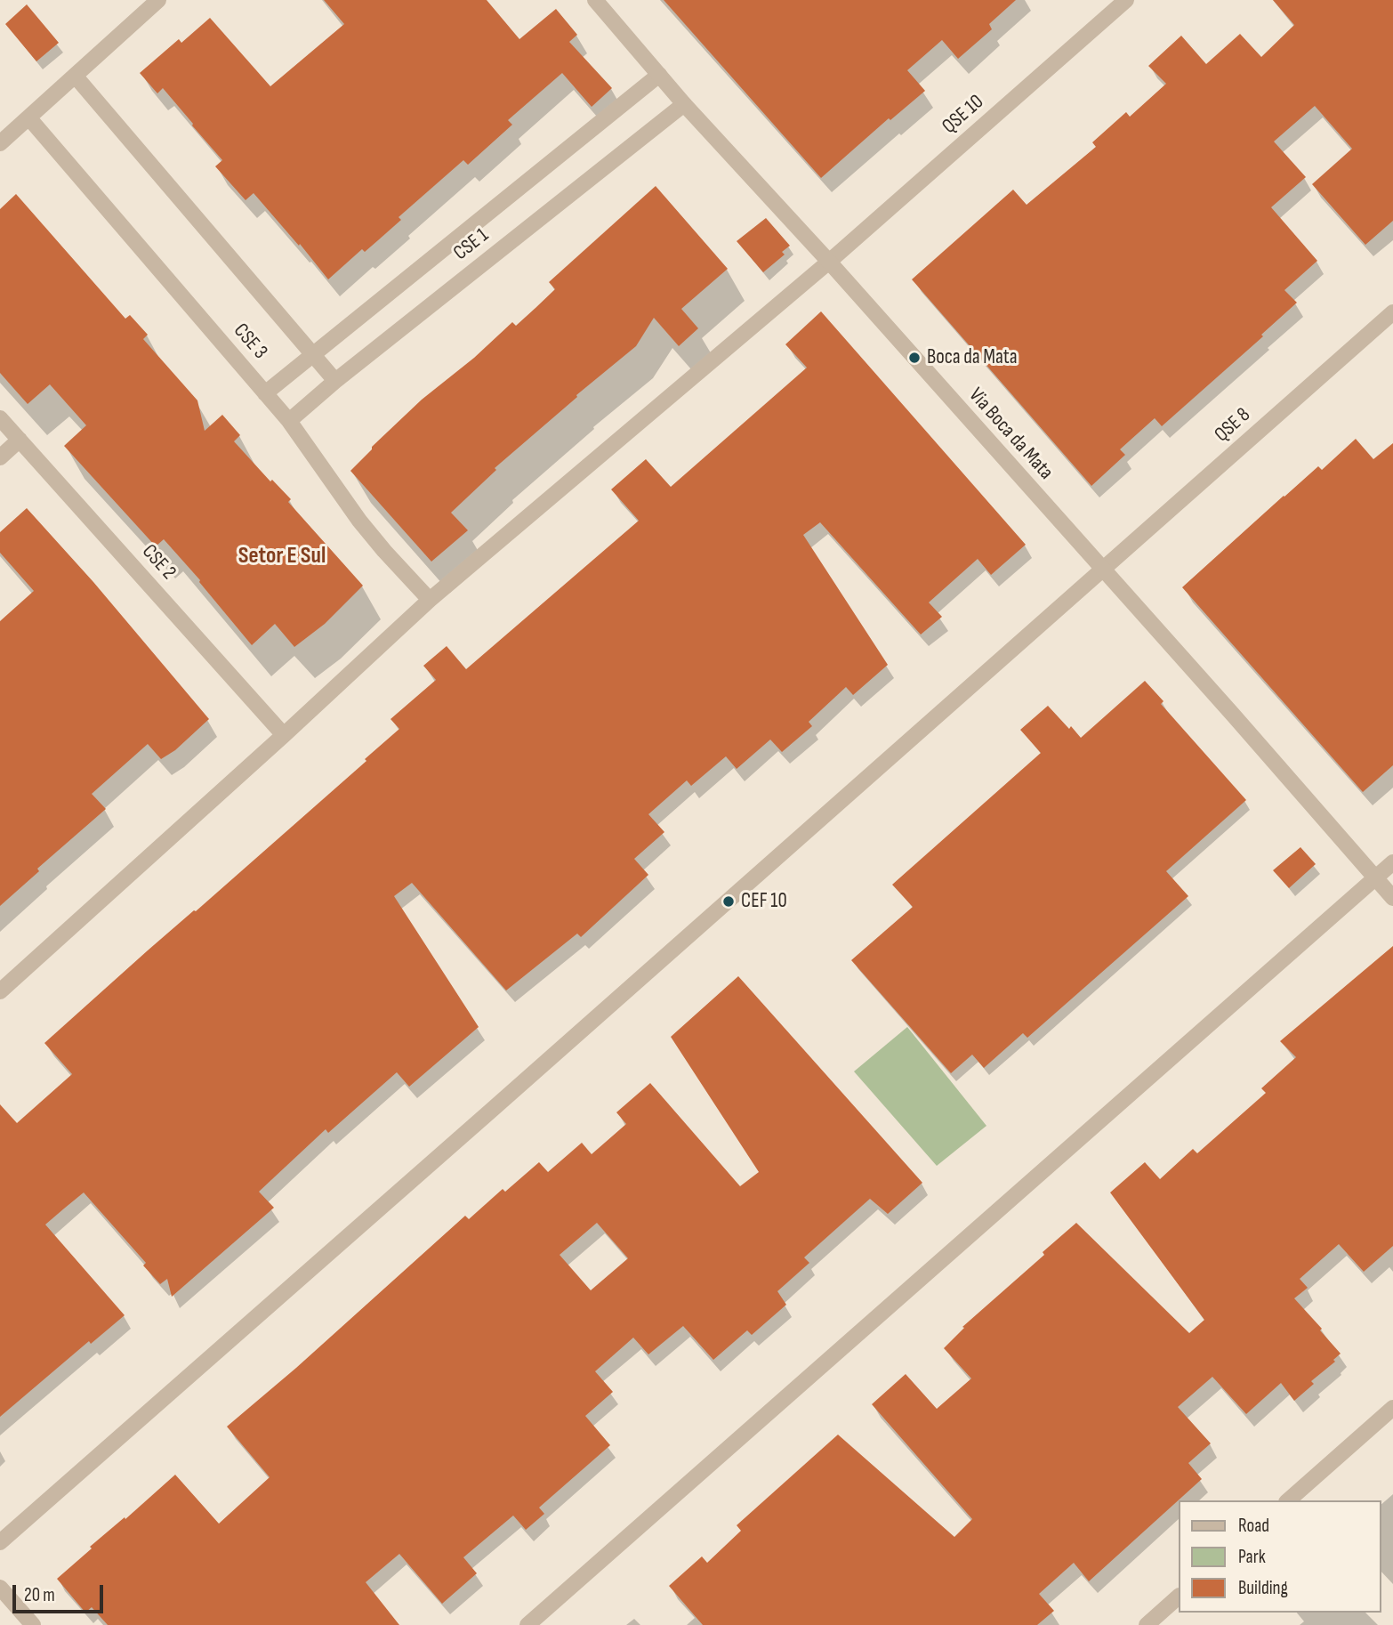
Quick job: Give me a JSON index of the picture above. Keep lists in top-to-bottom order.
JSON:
{
  "streets": {
    "street": [
      "QSE 10",
      "CSE 1",
      "CSE 3",
      "QSE 8",
      "Via Boca da Mata",
      "CSE 2"
    ]
  },
  "crossings": [
    ["QSE 10", "CSE 3"],
    ["QSE 10", "Via Boca da Mata"],
    ["QSE 10", "CSE 2"],
    ["CSE 1", "CSE 3"],
    ["CSE 1", "Via Boca da Mata"],
    ["QSE 8", "Via Boca da Mata"]
  ],
  "districts": ["Setor E Sul"],
  "places": ["Boca da Mata", "CEF 10"],
  "legend": ["Road", "Park", "Building"],
  "scale_bar": "20 m"
}
